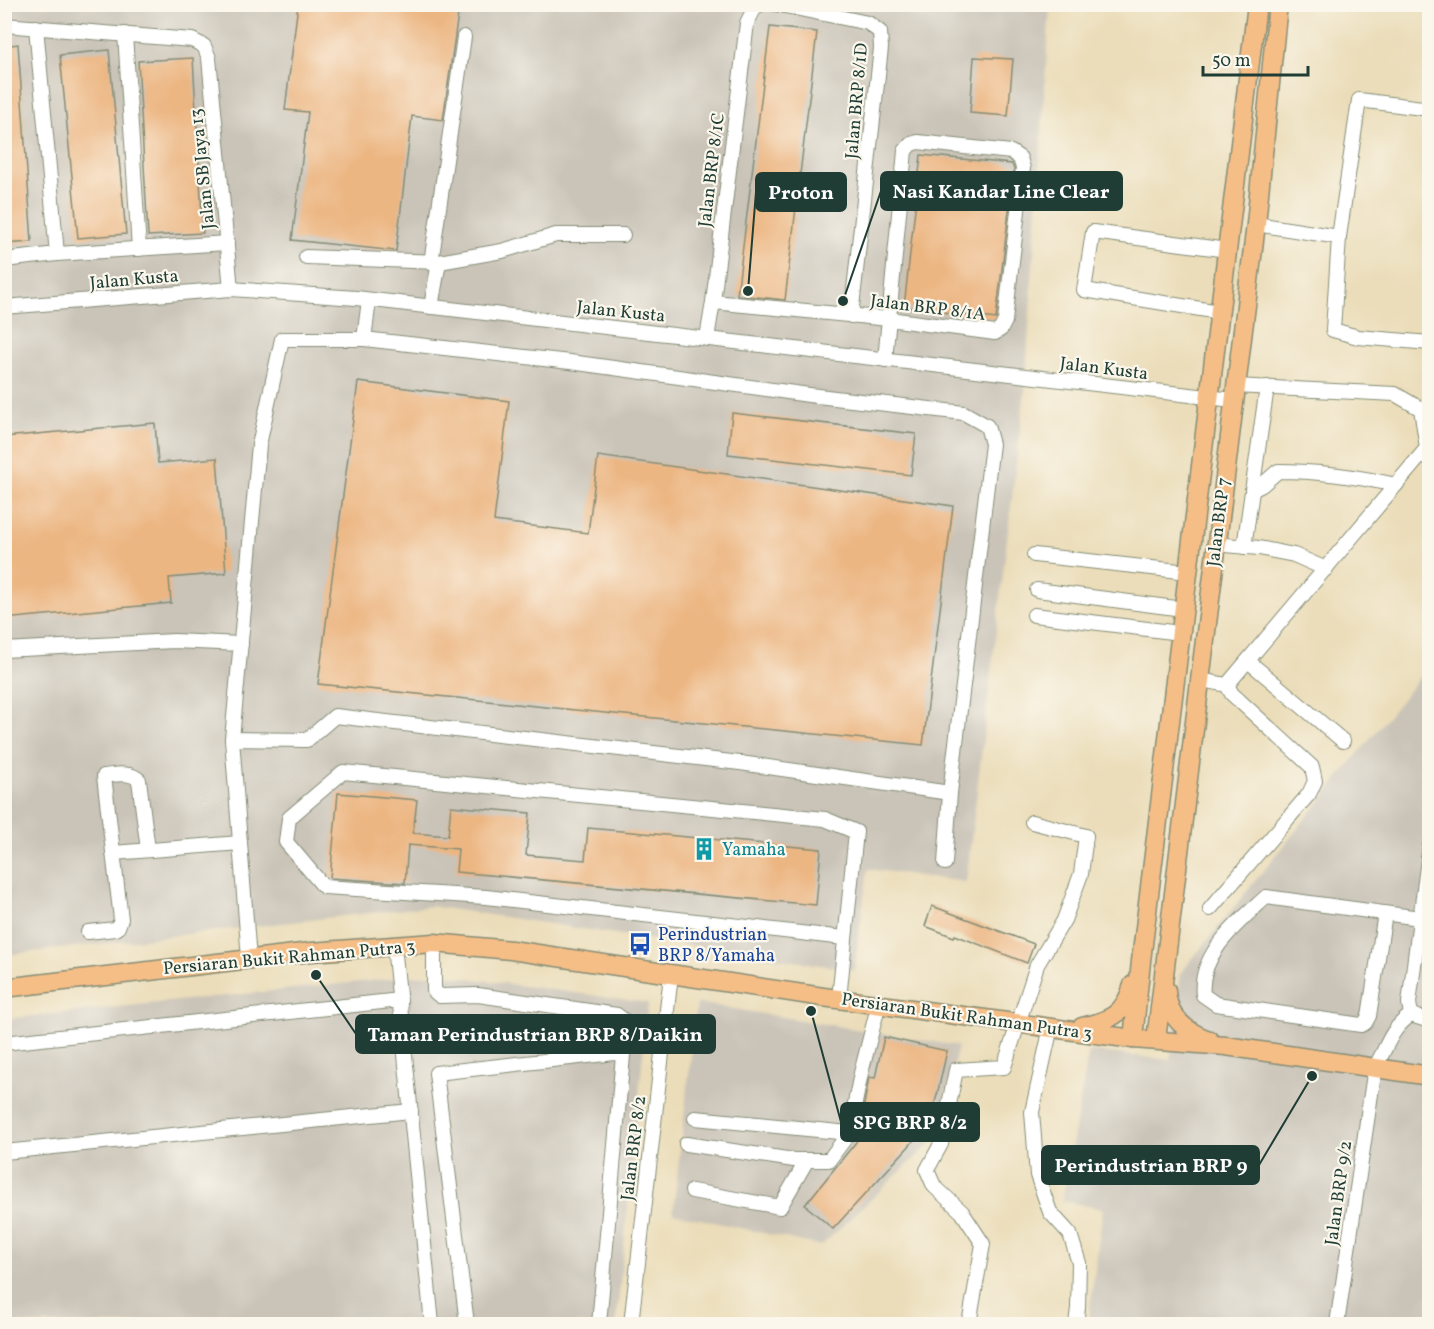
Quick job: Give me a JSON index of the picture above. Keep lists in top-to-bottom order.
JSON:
{
  "streets": {
    "main road": ["Jalan BRP 7", "Persiaran Bukit Rahman Putra 3"],
    "street": [
      "Jalan BRP 8/1D",
      "Jalan SB Jaya 13",
      "Jalan BRP 8/1C",
      "Jalan Kusta",
      "Jalan BRP 8/1A",
      "Jalan BRP 8/2",
      "Jalan BRP 9/2"
    ]
  },
  "crossings": [
    ["Jalan BRP 8/1D", "Jalan BRP 8/1A"],
    ["Jalan SB Jaya 13", "Jalan Kusta"],
    ["Jalan BRP 8/1C", "Jalan Kusta"],
    ["Jalan BRP 8/1C", "Jalan BRP 8/1A"],
    ["Jalan Kusta", "Jalan BRP 7"],
    ["Jalan BRP 7", "Persiaran Bukit Rahman Putra 3"],
    ["Persiaran Bukit Rahman Putra 3", "Jalan BRP 8/2"],
    ["Persiaran Bukit Rahman Putra 3", "Jalan BRP 9/2"]
  ],
  "places": {
    "other": [
      "Proton",
      "Nasi Kandar Line Clear",
      "Taman Perindustrian BRP 8/Daikin",
      "SPG BRP 8/2",
      "Perindustrian BRP 9"
    ],
    "building": ["Yamaha"],
    "bus stop": ["Perindustrian BRP 8/Yamaha"]
  },
  "scale_bar": "50 m"
}
